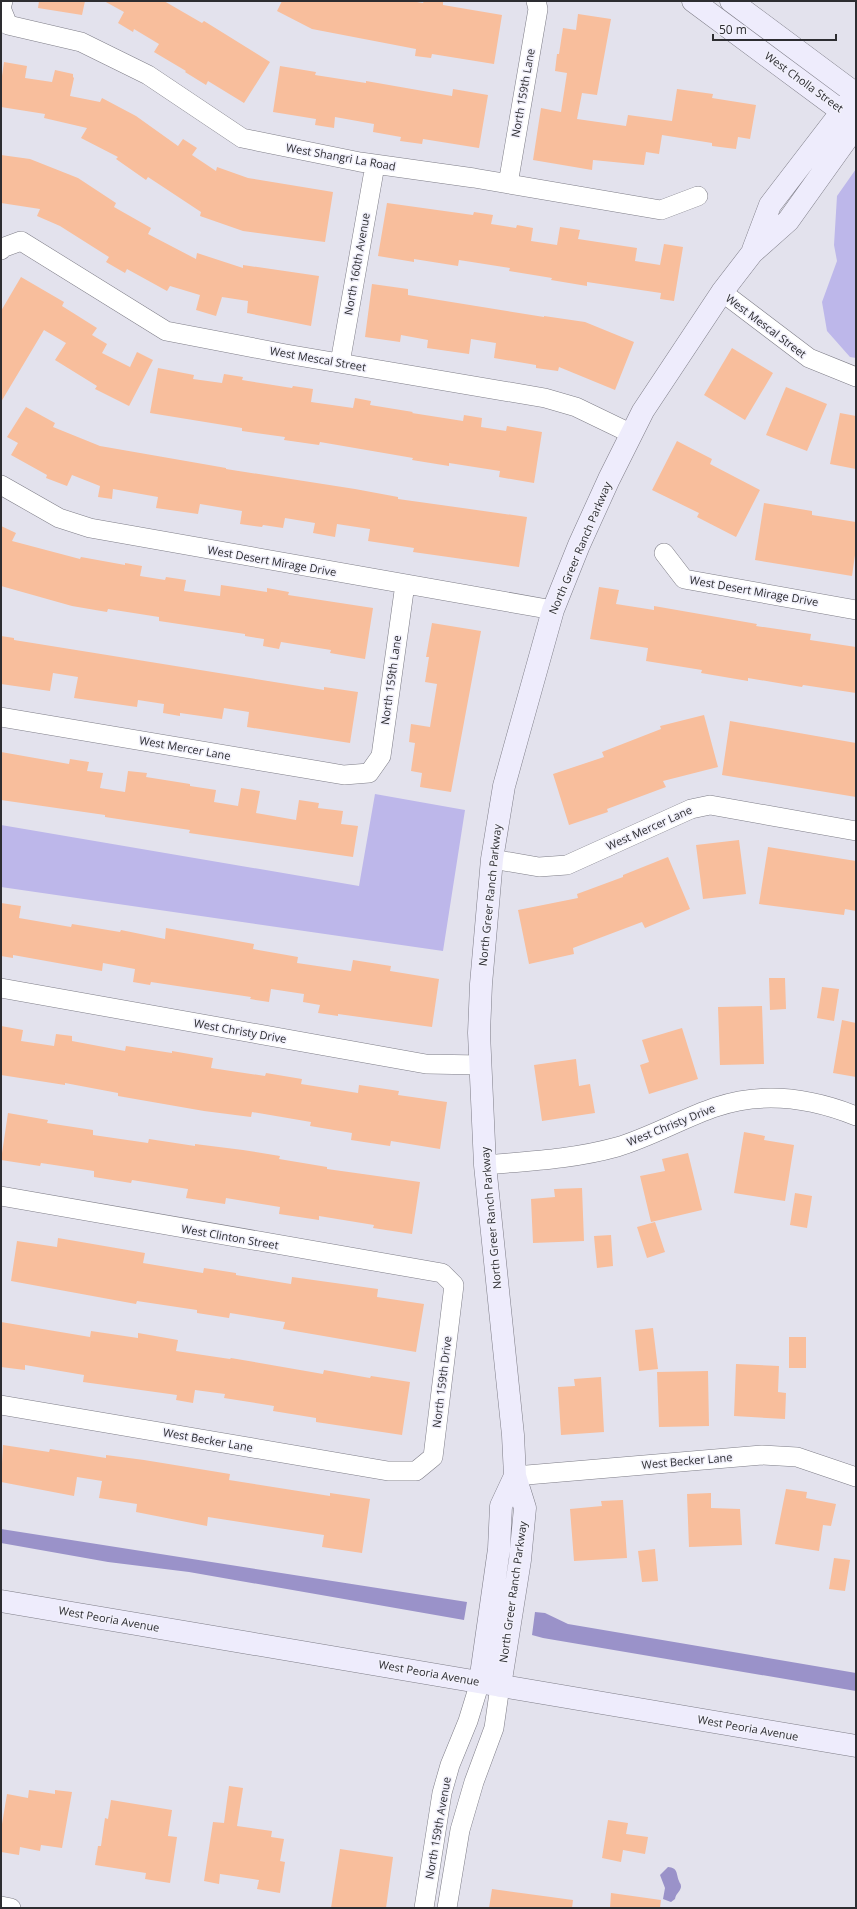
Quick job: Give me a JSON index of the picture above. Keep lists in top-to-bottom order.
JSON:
{
  "streets": {
    "street": [
      "West Cholla Street",
      "North 159th Lane",
      "West Shangri La Road",
      "North 160th Avenue",
      "West Mescal Street",
      "North Greer Ranch Parkway",
      "West Desert Mirage Drive",
      "West Mercer Lane",
      "West Christy Drive",
      "West Clinton Street",
      "North 159th Drive",
      "West Becker Lane",
      "West Peoria Avenue",
      "North 159th Avenue"
    ]
  },
  "crossings": [
    ["West Cholla Street", "North Greer Ranch Parkway"],
    ["North 159th Lane", "West Shangri La Road"],
    ["North 159th Lane", "West Desert Mirage Drive"],
    ["North 159th Lane", "West Mercer Lane"],
    ["West Shangri La Road", "North 160th Avenue"],
    ["North 160th Avenue", "West Mescal Street"],
    ["West Mescal Street", "North Greer Ranch Parkway"],
    ["North Greer Ranch Parkway", "West Desert Mirage Drive"],
    ["North Greer Ranch Parkway", "West Mercer Lane"],
    ["North Greer Ranch Parkway", "West Christy Drive"],
    ["North Greer Ranch Parkway", "West Becker Lane"],
    ["North Greer Ranch Parkway", "West Peoria Avenue"],
    ["North Greer Ranch Parkway", "North 159th Avenue"],
    ["West Clinton Street", "North 159th Drive"],
    ["North 159th Drive", "West Becker Lane"],
    ["West Peoria Avenue", "North 159th Avenue"]
  ],
  "scale_bar": "50 m"
}
